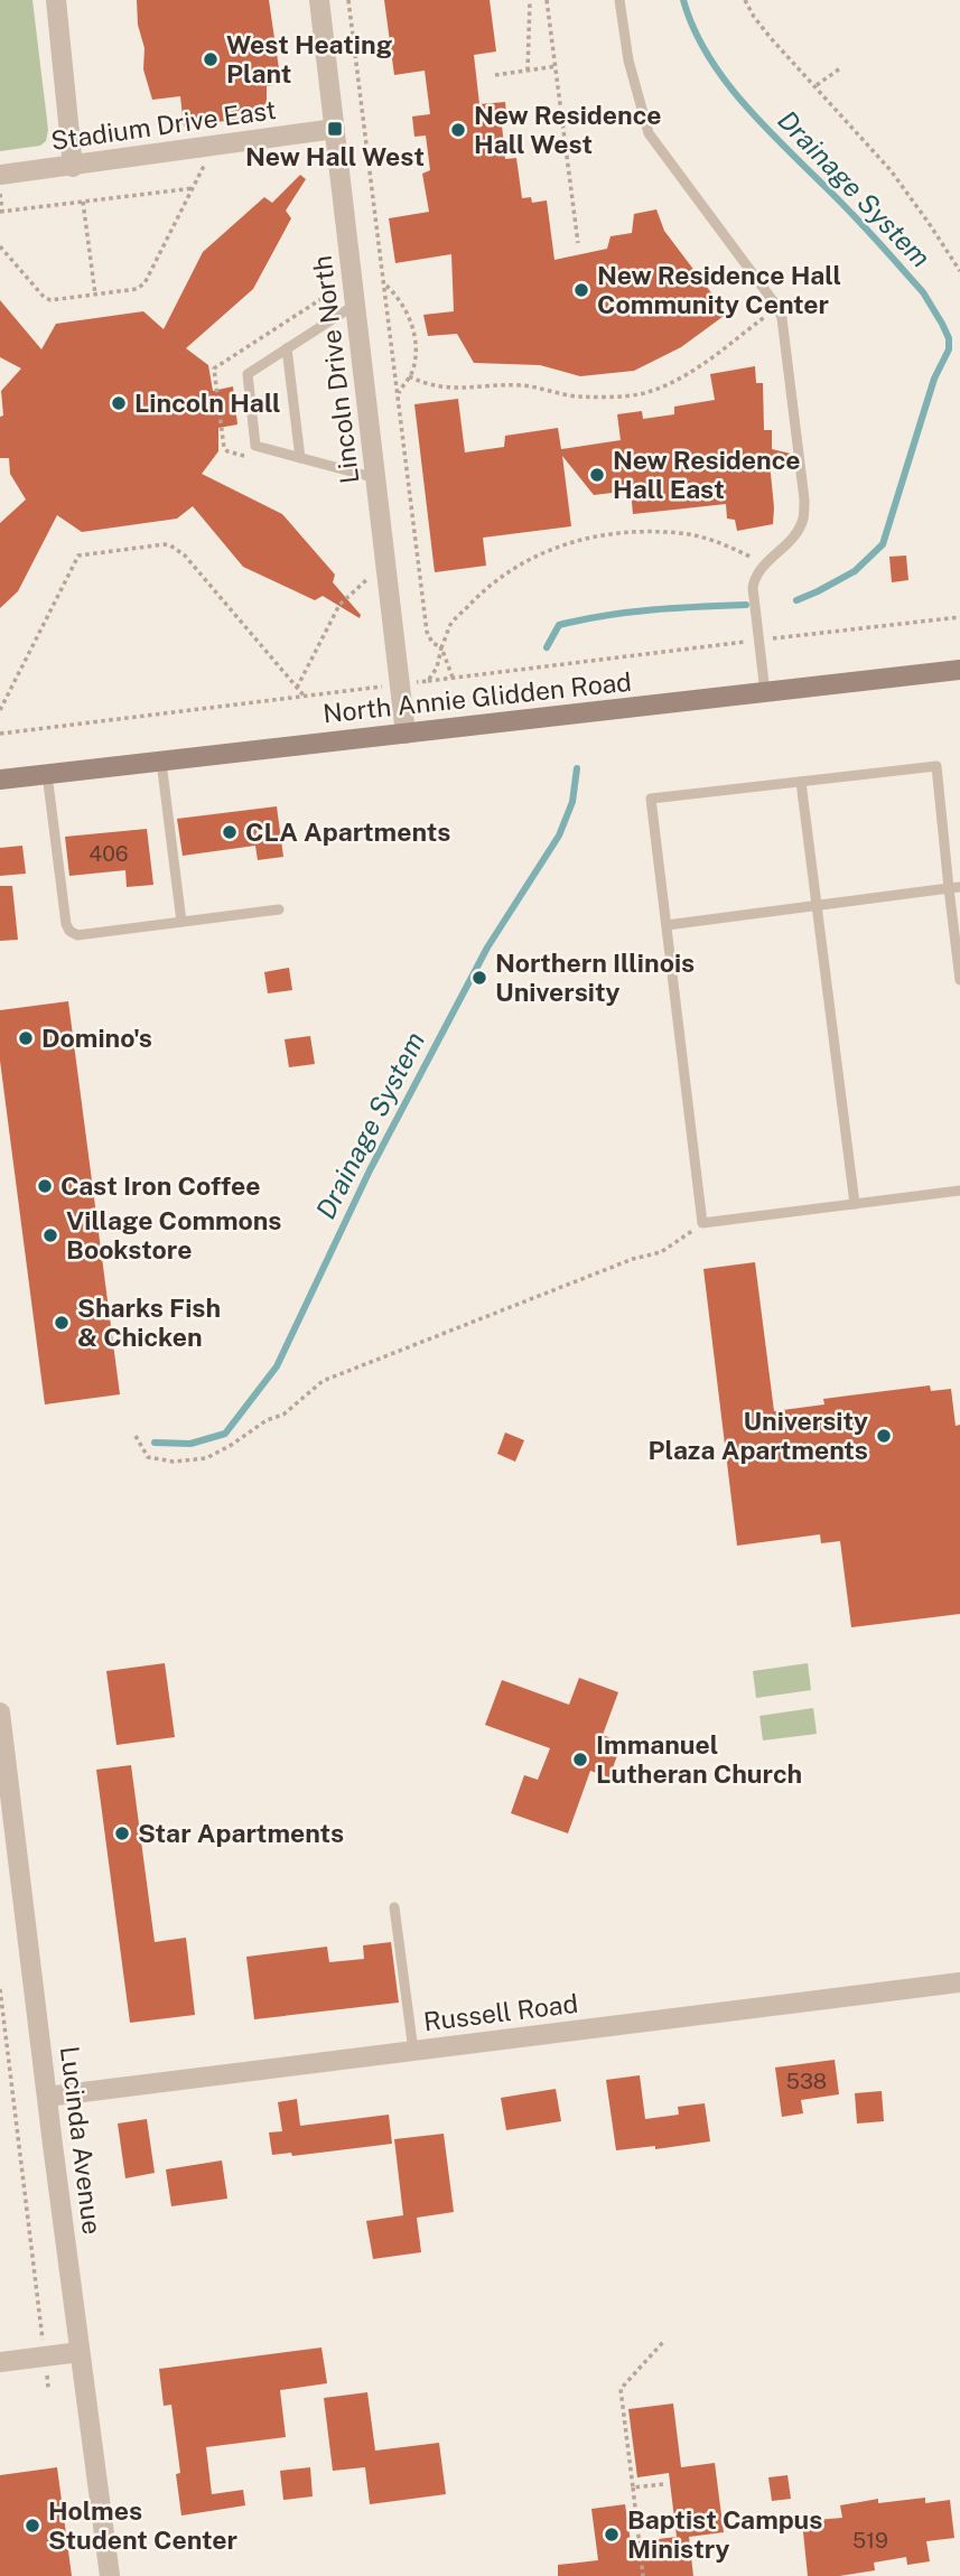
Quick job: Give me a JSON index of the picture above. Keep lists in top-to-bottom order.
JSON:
{
  "streets": {
    "main road": ["North Annie Glidden Road"],
    "street": [
      "Stadium Drive East",
      "Lincoln Drive North",
      "Russell Road",
      "Lucinda Avenue"
    ]
  },
  "crossings": [
    ["Stadium Drive East", "Lincoln Drive North"],
    ["Lincoln Drive North", "North Annie Glidden Road"],
    ["Russell Road", "Lucinda Avenue"]
  ],
  "water": ["Drainage System"],
  "places": {
    "other": [
      "West Heating Plant",
      "New Residence Hall West",
      "New Residence Hall Community Center",
      "Lincoln Hall",
      "New Residence Hall East",
      "CLA Apartments",
      "Northern Illinois University",
      "Domino's",
      "Cast Iron Coffee",
      "Village Commons Bookstore",
      "Sharks Fish & Chicken",
      "University Plaza Apartments",
      "Immanuel Lutheran Church",
      "Star Apartments",
      "Holmes Student Center",
      "Baptist Campus Ministry"
    ],
    "transit": ["New Hall West"]
  },
  "house_numbers": ["406", "538", "519"]
}
